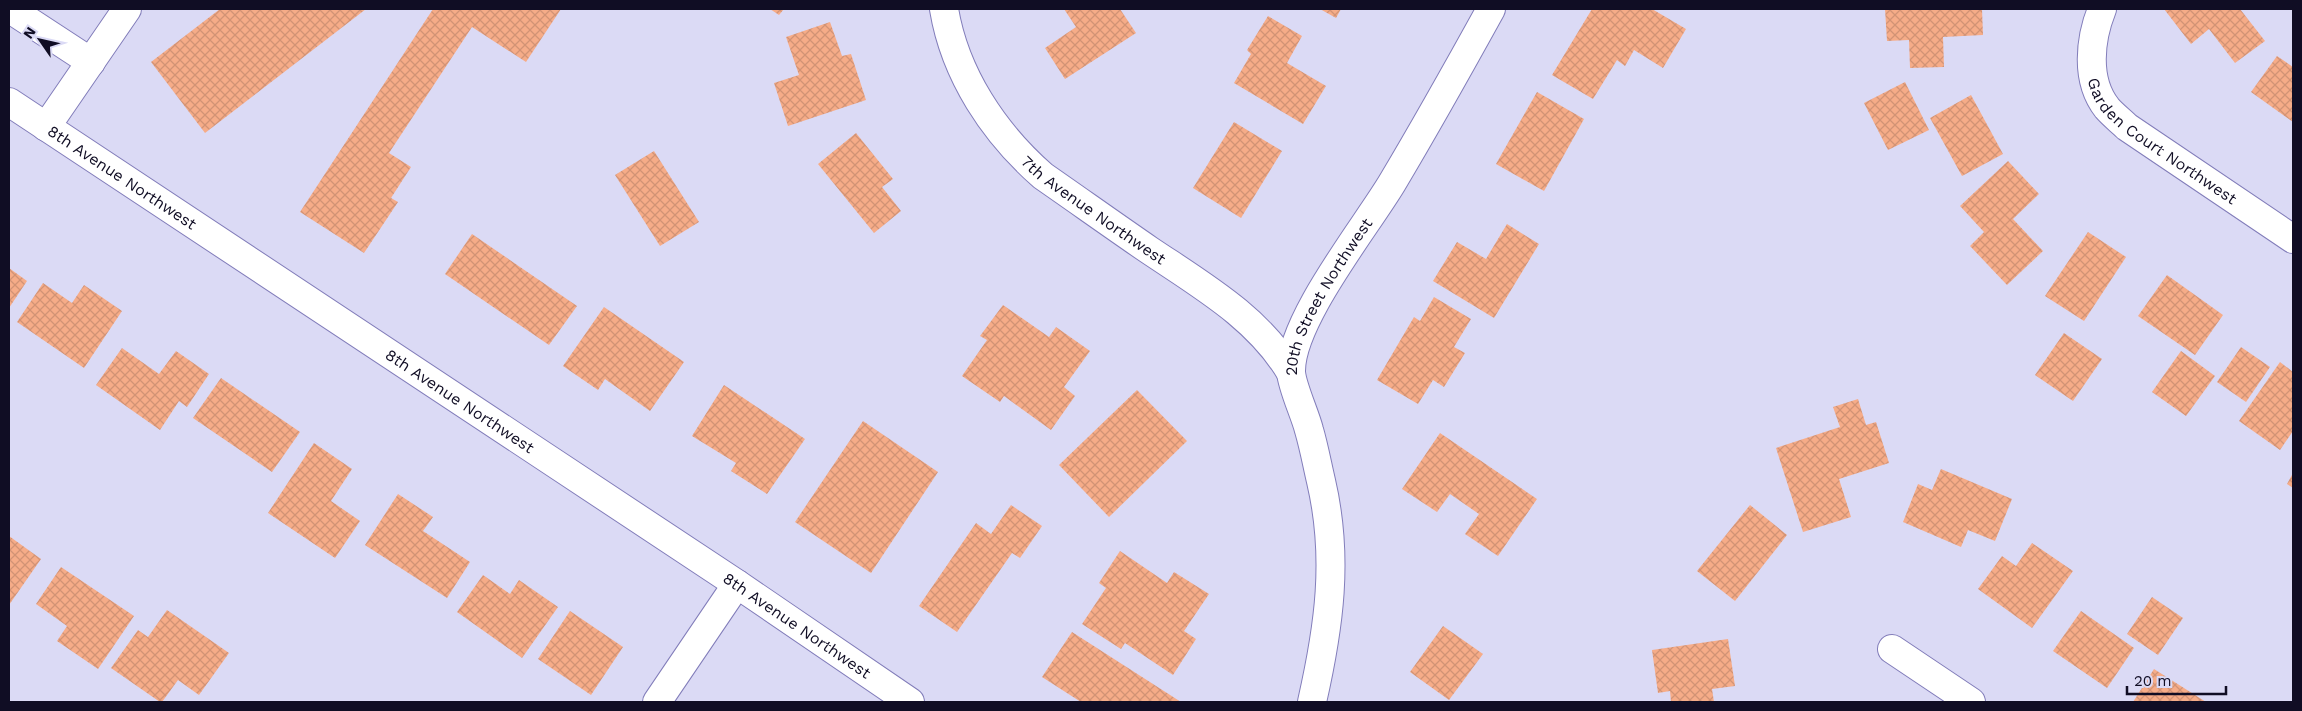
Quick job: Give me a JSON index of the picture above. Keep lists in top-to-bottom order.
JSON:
{
  "streets": {
    "street": [
      "Garden Court Northwest",
      "8th Avenue Northwest",
      "7th Avenue Northwest",
      "20th Street Northwest"
    ]
  },
  "crossings": [
    ["7th Avenue Northwest", "20th Street Northwest"]
  ],
  "scale_bar": "20 m",
  "north": "top left"
}
